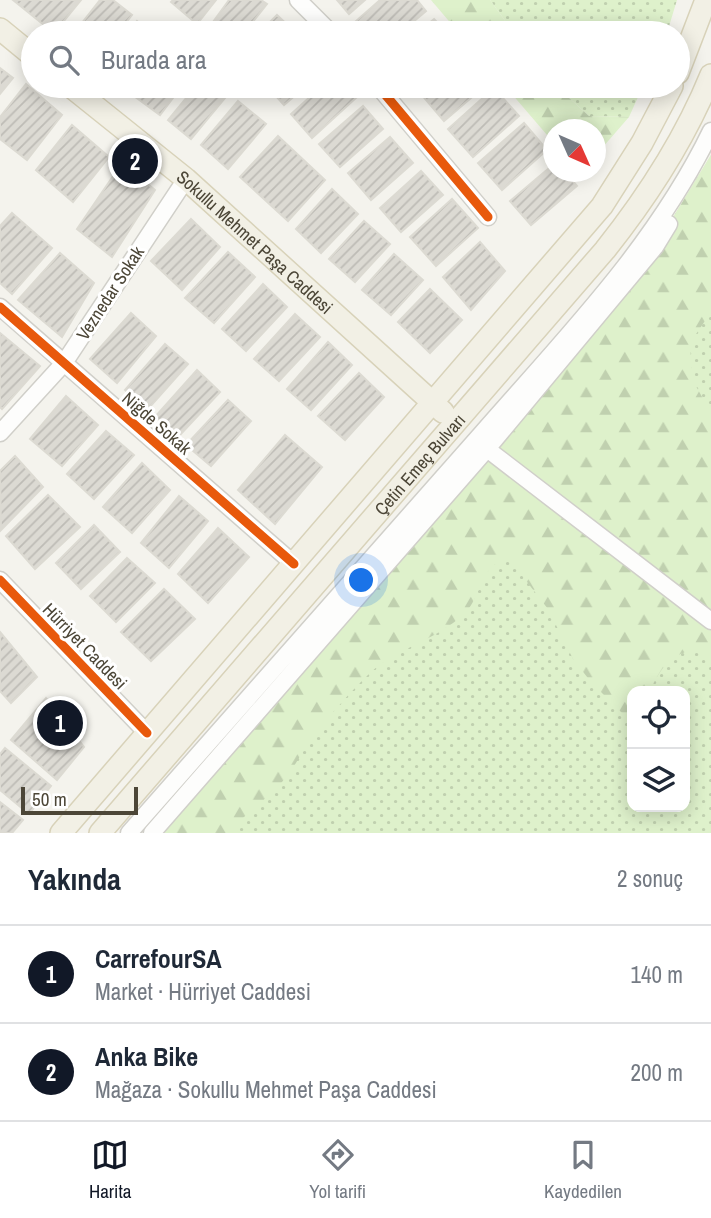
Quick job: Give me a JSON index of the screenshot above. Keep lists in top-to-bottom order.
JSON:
{
  "streets": {
    "main road": ["Sokullu Mehmet Paşa Caddesi", "Çetin Emeç Bulvarı"],
    "street": ["Veznedar Sokak", "Niğde Sokak", "Hürriyet Caddesi"]
  },
  "crossings": [
    ["Sokullu Mehmet Paşa Caddesi", "Veznedar Sokak"],
    ["Sokullu Mehmet Paşa Caddesi", "Çetin Emeç Bulvarı"],
    ["Veznedar Sokak", "Niğde Sokak"],
    ["Niğde Sokak", "Çetin Emeç Bulvarı"],
    ["Çetin Emeç Bulvarı", "Hürriyet Caddesi"]
  ],
  "scale_bar": "50 m",
  "north": "bottom right",
  "page": {
    "search": "Burada ara",
    "pins": ["2", "1"],
    "scale": "50 m",
    "heading": ["Yakında", "2 sonuç"],
    "list": [
      {
        "mark": "1",
        "name": "CarrefourSA",
        "note": "Market · Hürriyet Caddesi",
        "value": "140 m"
      },
      {
        "mark": "2",
        "name": "Anka Bike",
        "note": "Mağaza · Sokullu Mehmet Paşa Caddesi",
        "value": "200 m"
      }
    ],
    "nav": ["Harita", "Yol tarifi", "Kaydedilen"]
  }
}
